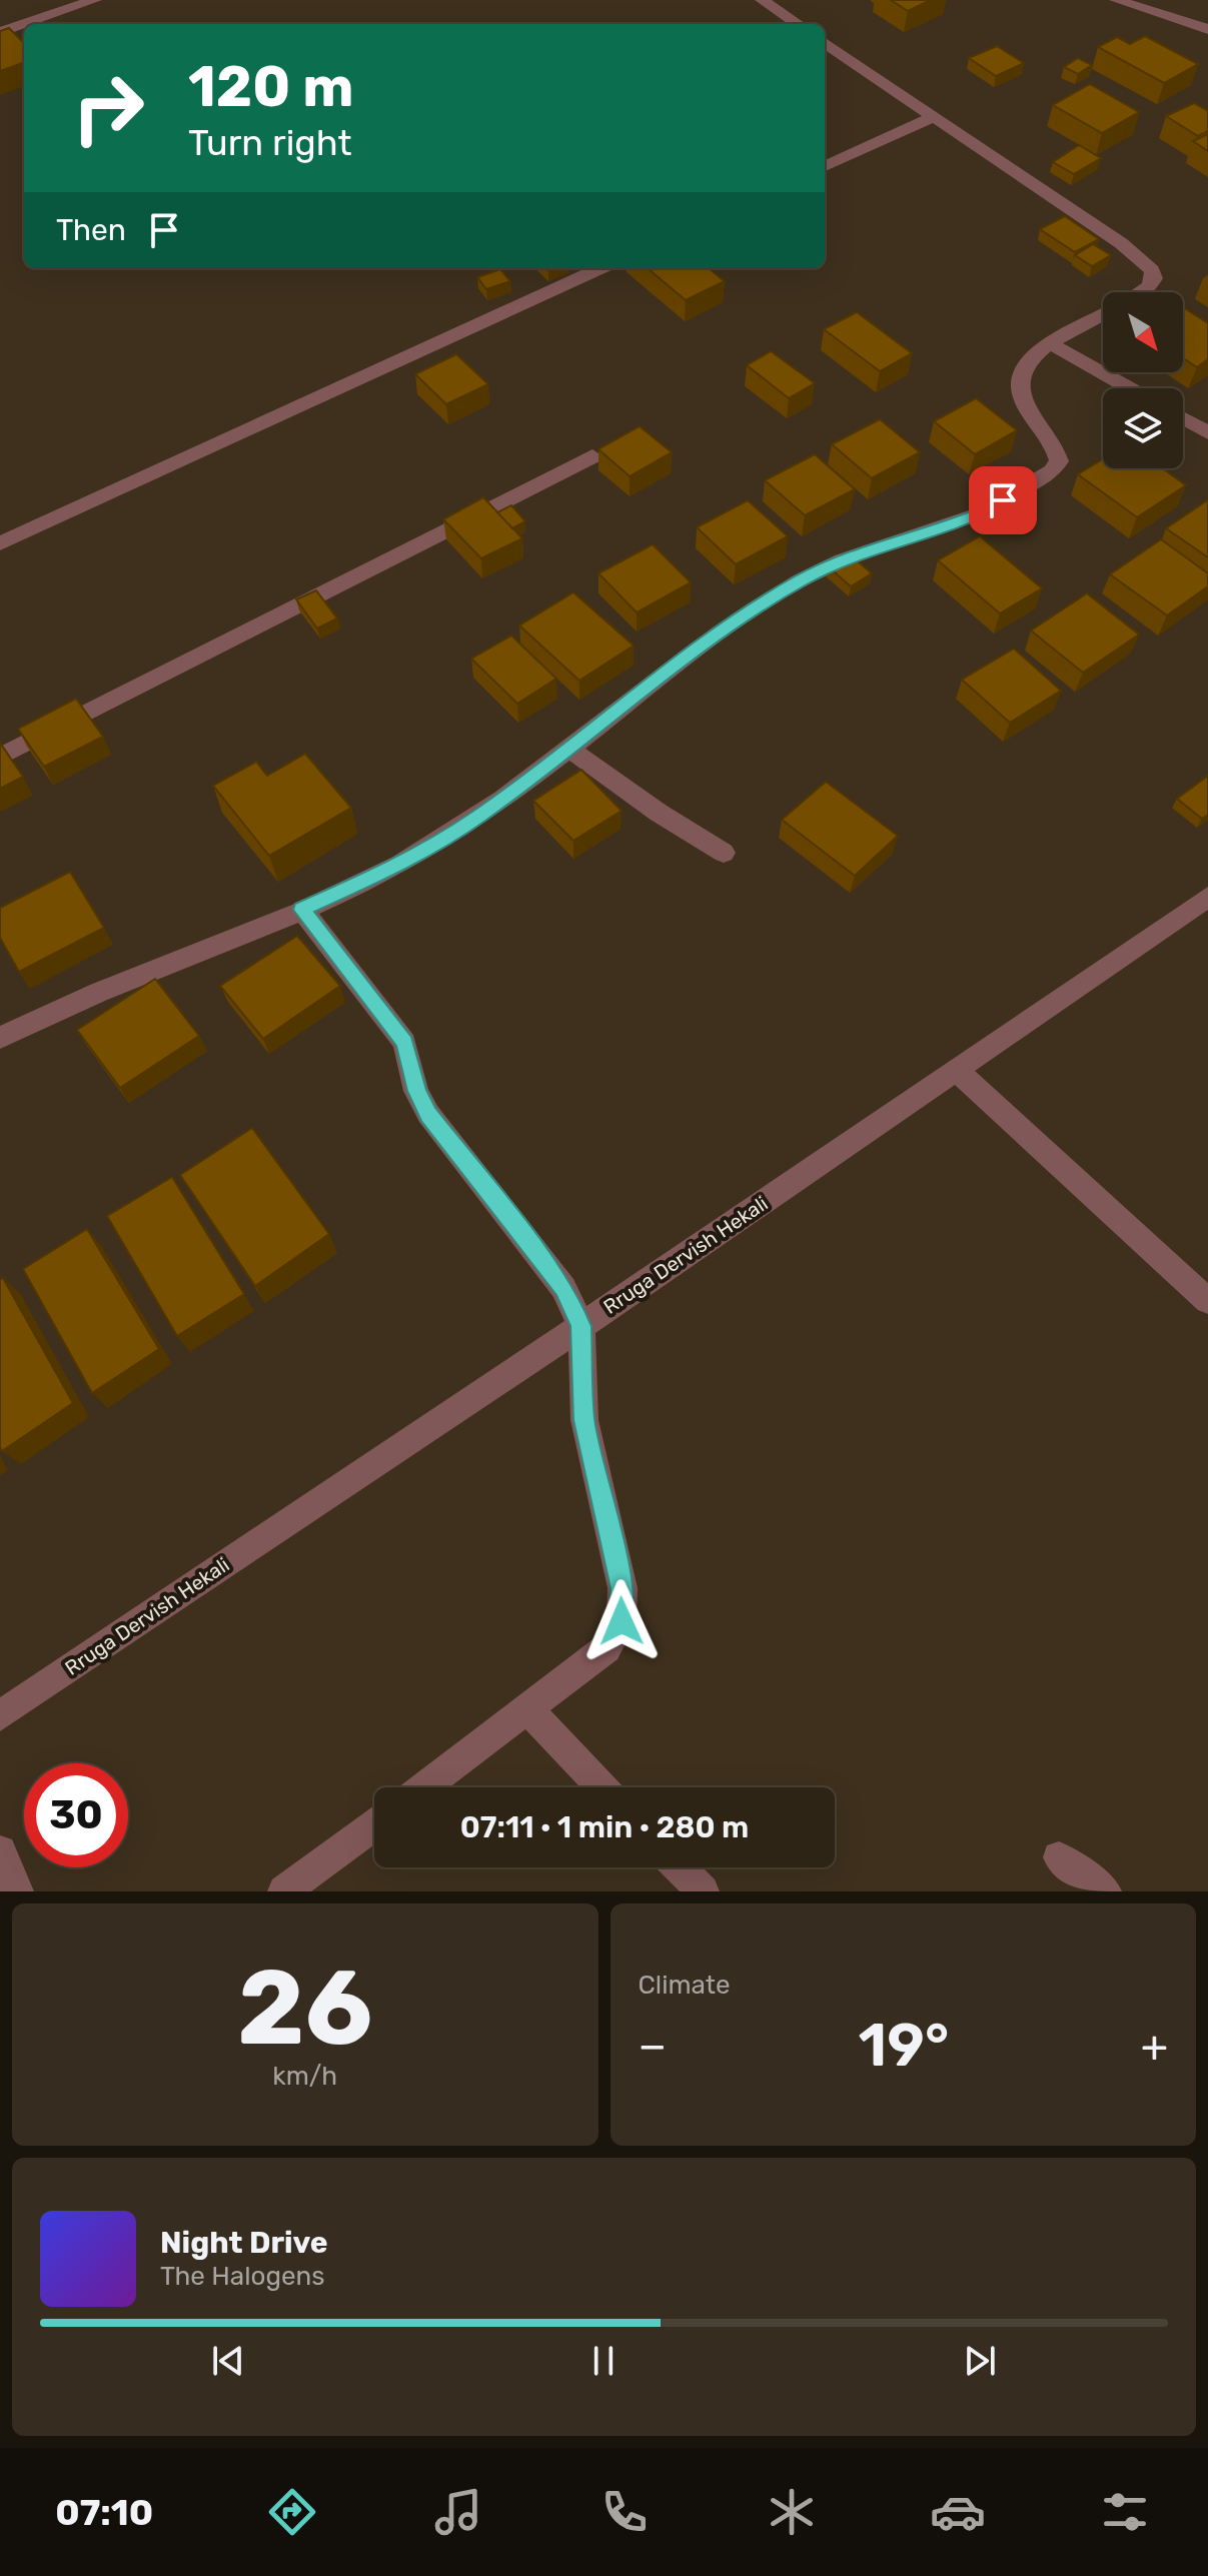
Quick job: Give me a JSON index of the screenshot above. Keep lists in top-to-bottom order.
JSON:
{
  "streets": {
    "street": ["Rruga Dervish Hekali"]
  },
  "north": "bottom right",
  "page": {
    "turn": ["120 m", "Turn right"],
    "then": "Then",
    "limit": "30",
    "trip": "07:11 · 1 min · 280 m",
    "tile": [
      ["26", "km/h"],
      "Climate"
    ],
    "heat": ["−", "19°", "+"],
    "song": ["Night Drive", "The Halogens"],
    "tabs": "07:10"
  }
}
